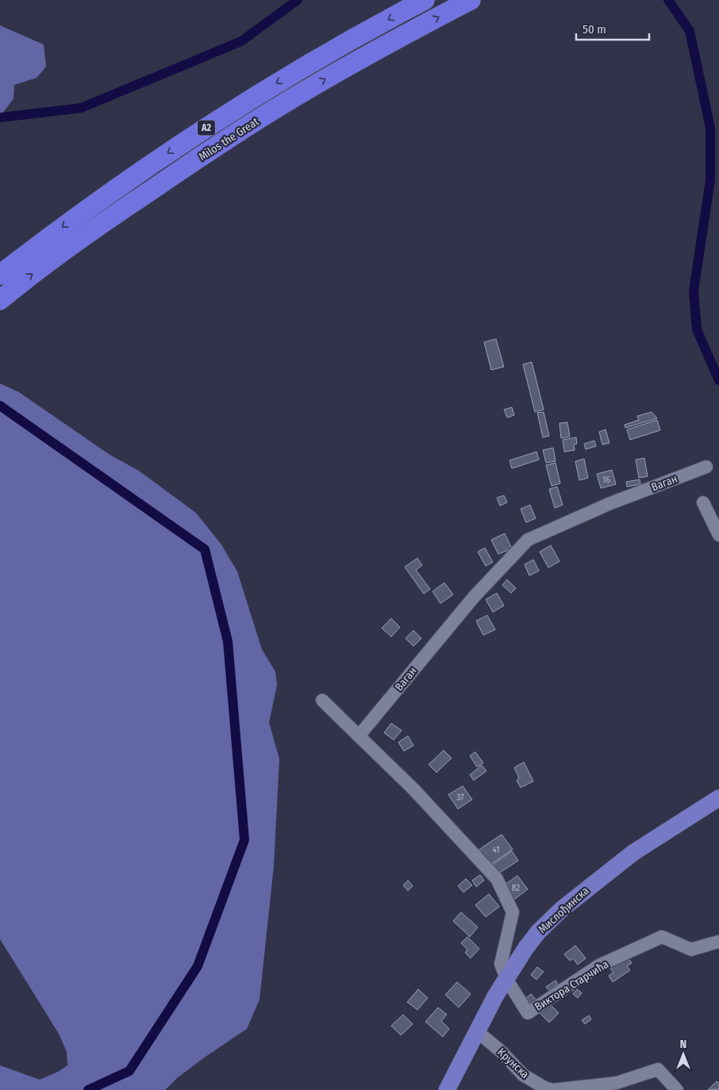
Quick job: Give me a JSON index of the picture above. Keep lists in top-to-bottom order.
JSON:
{
  "streets": {
    "highway": ["A2", "Milos the Great"],
    "main road": ["Мислођинска"],
    "street": ["Ваган", "Виктора Старчића", "Крунска"]
  },
  "crossings": [
    ["Мислођинска", "Виктора Старчића"],
    ["Мислођинска", "Крунска"]
  ],
  "house_numbers": [
    "16",
    "37",
    "41",
    "82"
  ],
  "scale_bar": "50 m",
  "north": "top"
}
